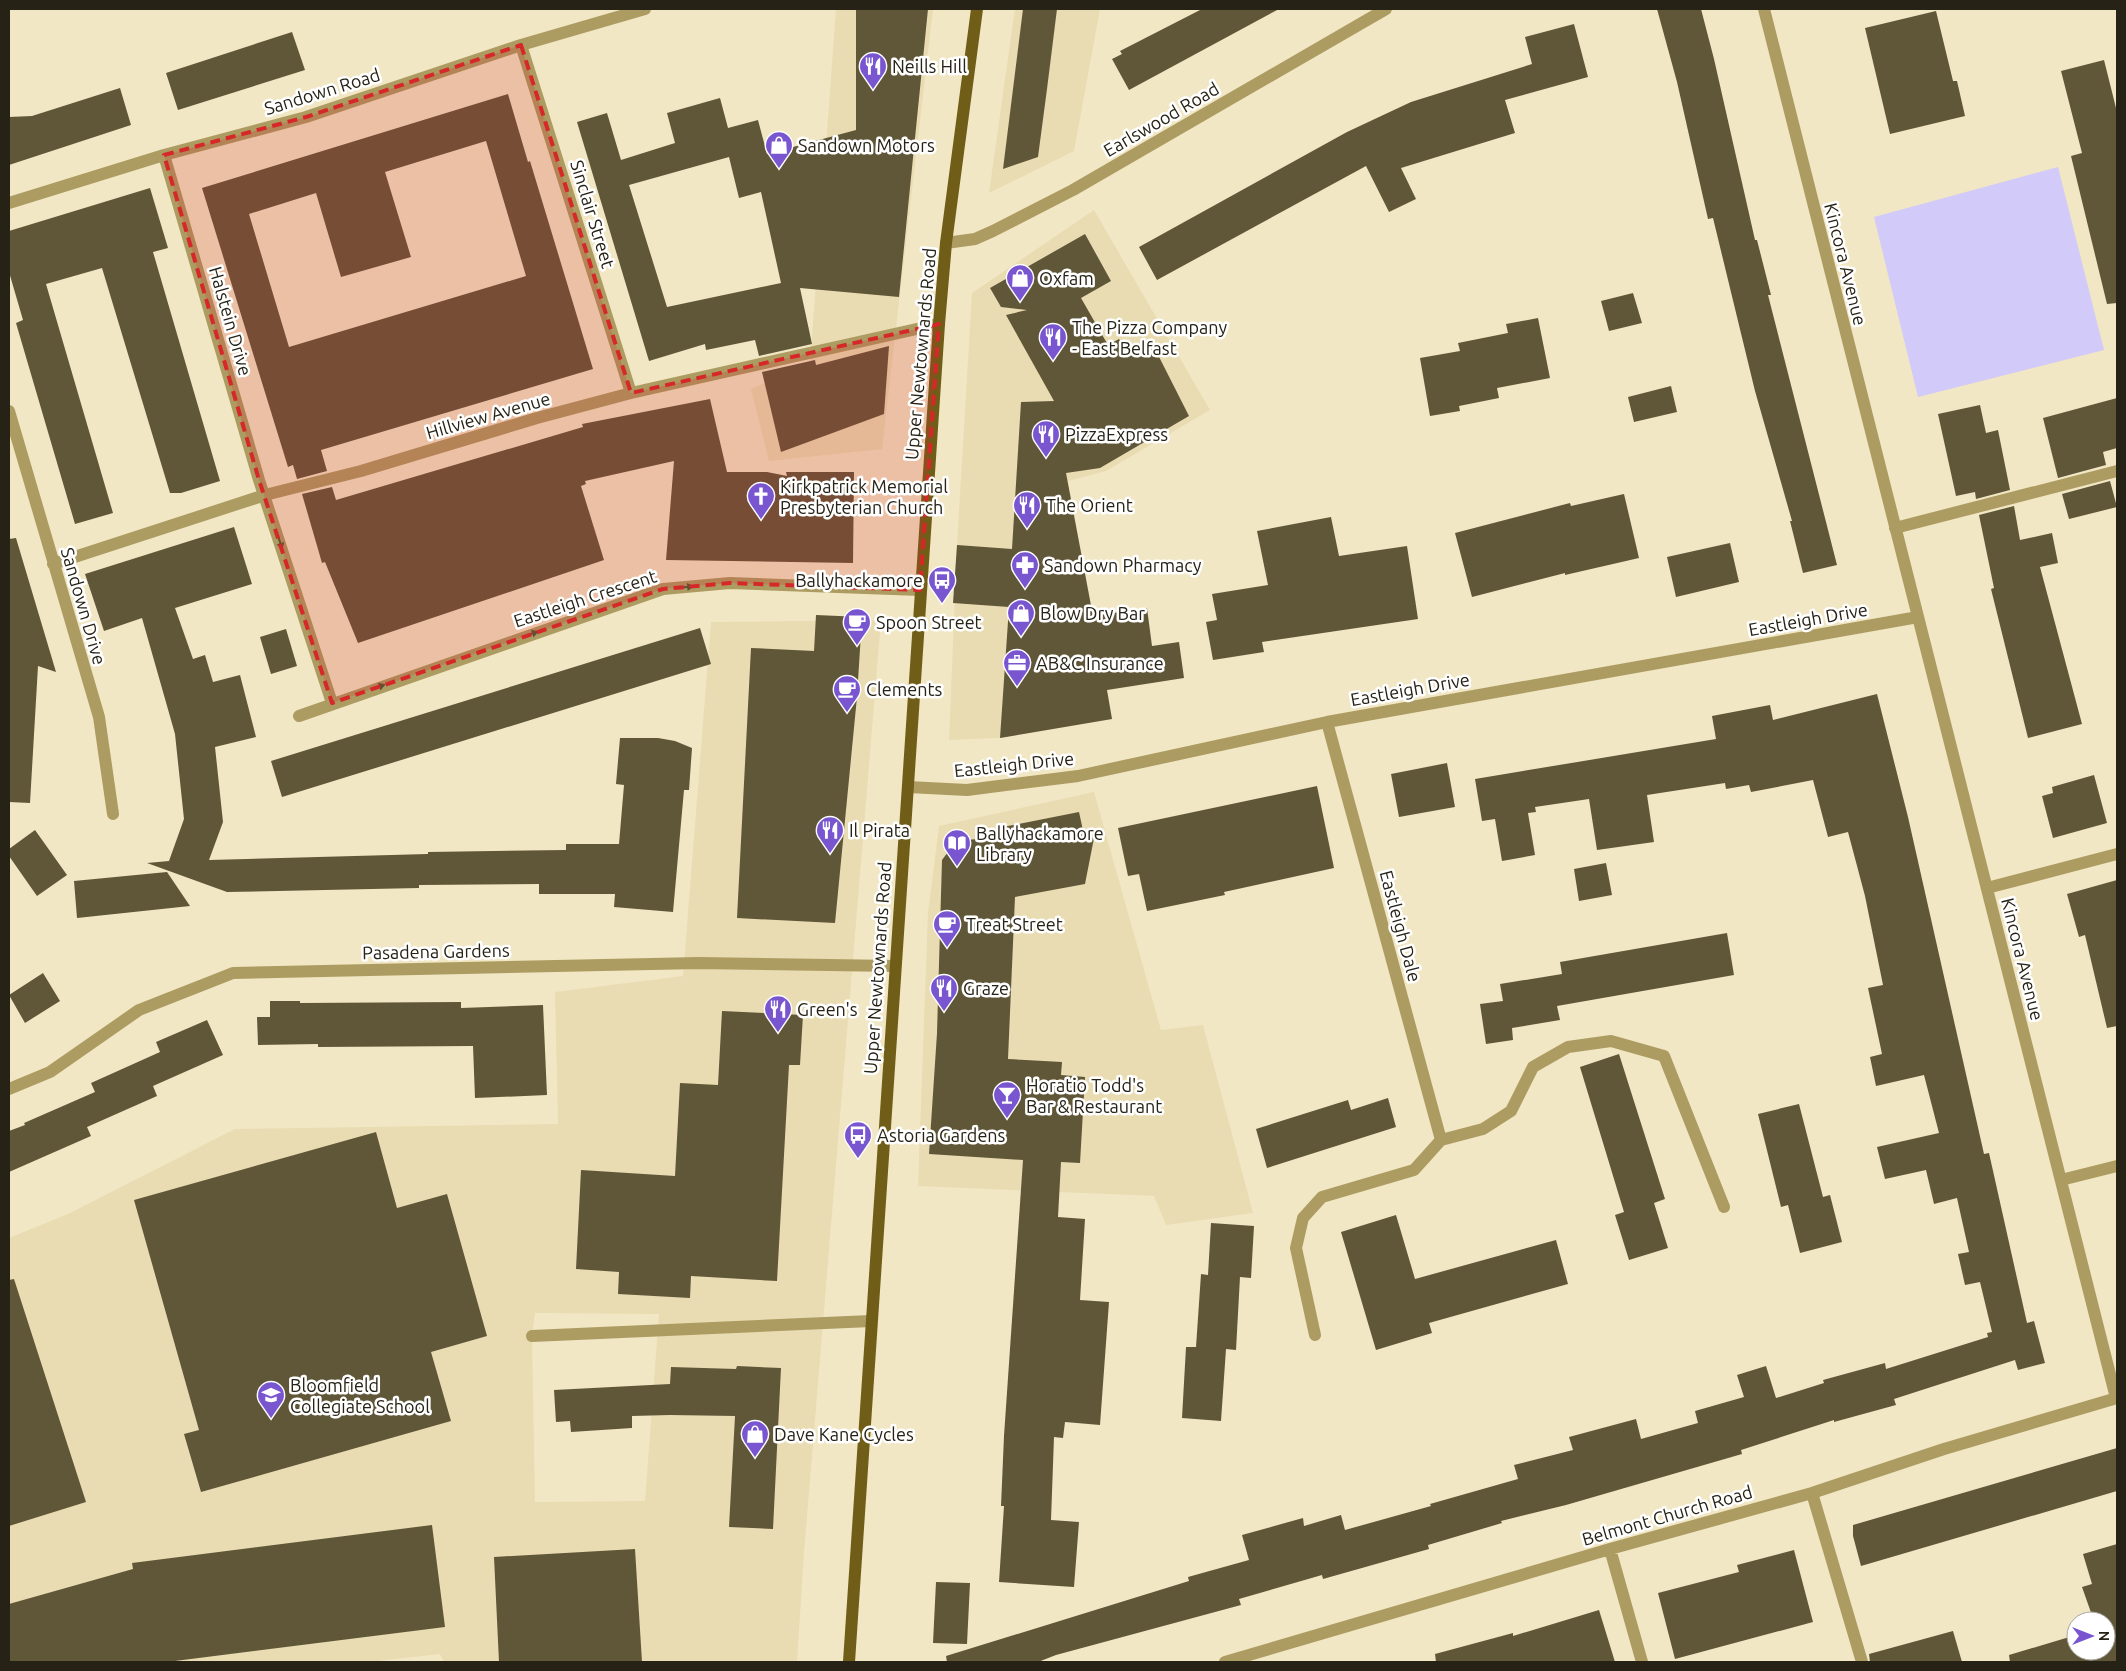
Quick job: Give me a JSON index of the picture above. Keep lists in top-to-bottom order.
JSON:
{
  "streets": {
    "main road": ["Upper Newtownards Road"],
    "street": [
      "Sandown Road",
      "Earlswood Road",
      "Sinclair Street",
      "Kincora Avenue",
      "Halstein Drive",
      "Hillview Avenue",
      "Eastleigh Crescent",
      "Sandown Drive",
      "Eastleigh Drive",
      "Eastleigh Dale",
      "Pasadena Gardens",
      "Belmont Church Road"
    ]
  },
  "crossings": [
    ["Sandown Road", "Sinclair Street"],
    ["Sandown Road", "Halstein Drive"],
    ["Earlswood Road", "Upper Newtownards Road"],
    ["Sinclair Street", "Hillview Avenue"],
    ["Kincora Avenue", "Eastleigh Drive"],
    ["Kincora Avenue", "Belmont Church Road"],
    ["Halstein Drive", "Hillview Avenue"],
    ["Upper Newtownards Road", "Hillview Avenue"],
    ["Upper Newtownards Road", "Eastleigh Crescent"],
    ["Upper Newtownards Road", "Eastleigh Drive"],
    ["Upper Newtownards Road", "Pasadena Gardens"],
    ["Hillview Avenue", "Sandown Drive"],
    ["Eastleigh Drive", "Eastleigh Dale"]
  ],
  "one_way": ["Eastleigh Crescent"],
  "places": {
    "restaurant": [
      "Neills Hill",
      "The Pizza Company - East Belfast",
      "PizzaExpress",
      "The Orient",
      "Il Pirata",
      "Graze",
      "Green's"
    ],
    "shop": [
      "Sandown Motors",
      "Oxfam",
      "Blow Dry Bar",
      "Dave Kane Cycles"
    ],
    "church": ["Kirkpatrick Memorial Presbyterian Church"],
    "pharmacy": ["Sandown Pharmacy"],
    "bus stop": ["Ballyhackamore", "Astoria Gardens"],
    "cafe": ["Spoon Street", "Clements", "Treat Street"],
    "office": ["AB&C Insurance"],
    "library": ["Ballyhackamore Library"],
    "bar": ["Horatio Todd's Bar & Restaurant"],
    "school or university": ["Bloomfield Collegiate School"]
  },
  "north": "right"
}
